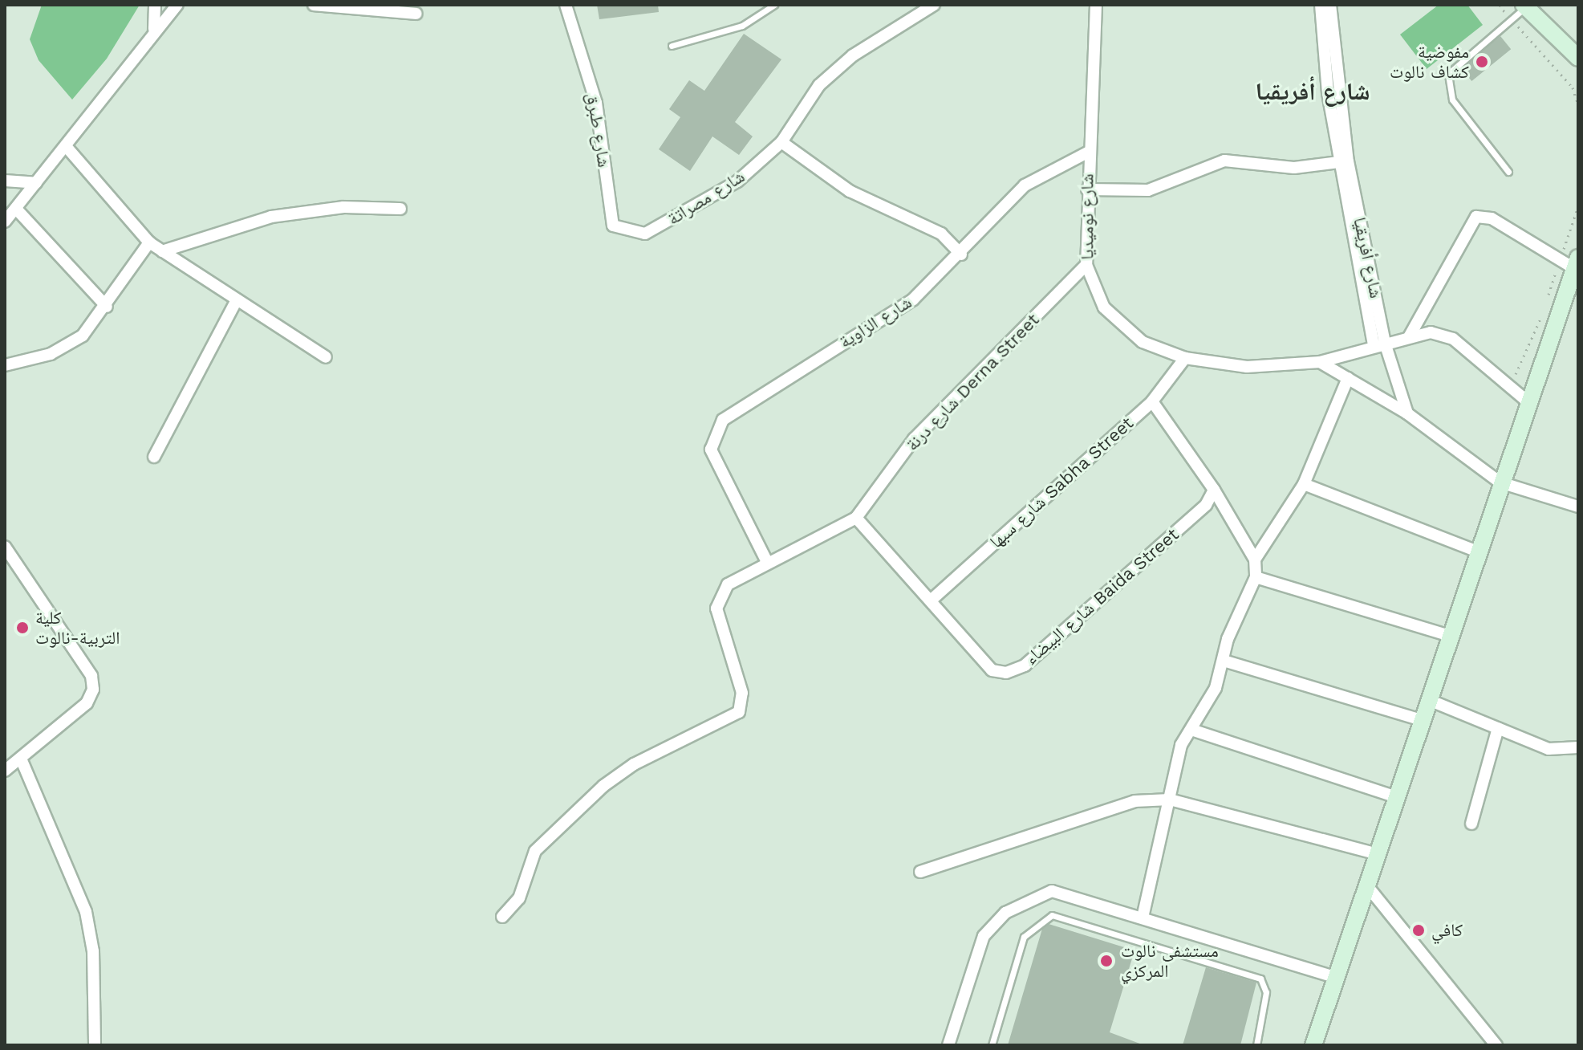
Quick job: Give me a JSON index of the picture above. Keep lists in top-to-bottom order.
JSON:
{
  "streets": {
    "street": [
      "شارع طبرق",
      "شارع مصراتة",
      "شارع نوميديا",
      "شارع أفريقيا",
      "شارع الزاوية",
      "شارع درنة Derna Street",
      "شارع سبها Sabha Street",
      "شارع البيضاء Baida Street"
    ]
  },
  "crossings": [
    ["شارع طبرق", "شارع مصراتة"],
    ["شارع نوميديا", "شارع أفريقيا"],
    ["شارع نوميديا", "شارع الزاوية"],
    ["شارع نوميديا", "شارع درنة Derna Street"],
    ["شارع نوميديا", "شارع سبها Sabha Street"],
    ["شارع الزاوية", "شارع درنة Derna Street"],
    ["شارع درنة Derna Street", "شارع البيضاء Baida Street"],
    ["شارع سبها Sabha Street", "شارع البيضاء Baida Street"]
  ],
  "districts": ["شارع أفريقيا"],
  "places": [
    "مفوضية كشاف نالوت",
    "كلية التربية-نالوت",
    "كافي",
    "مستشفى نالوت المركزي"
  ]
}
